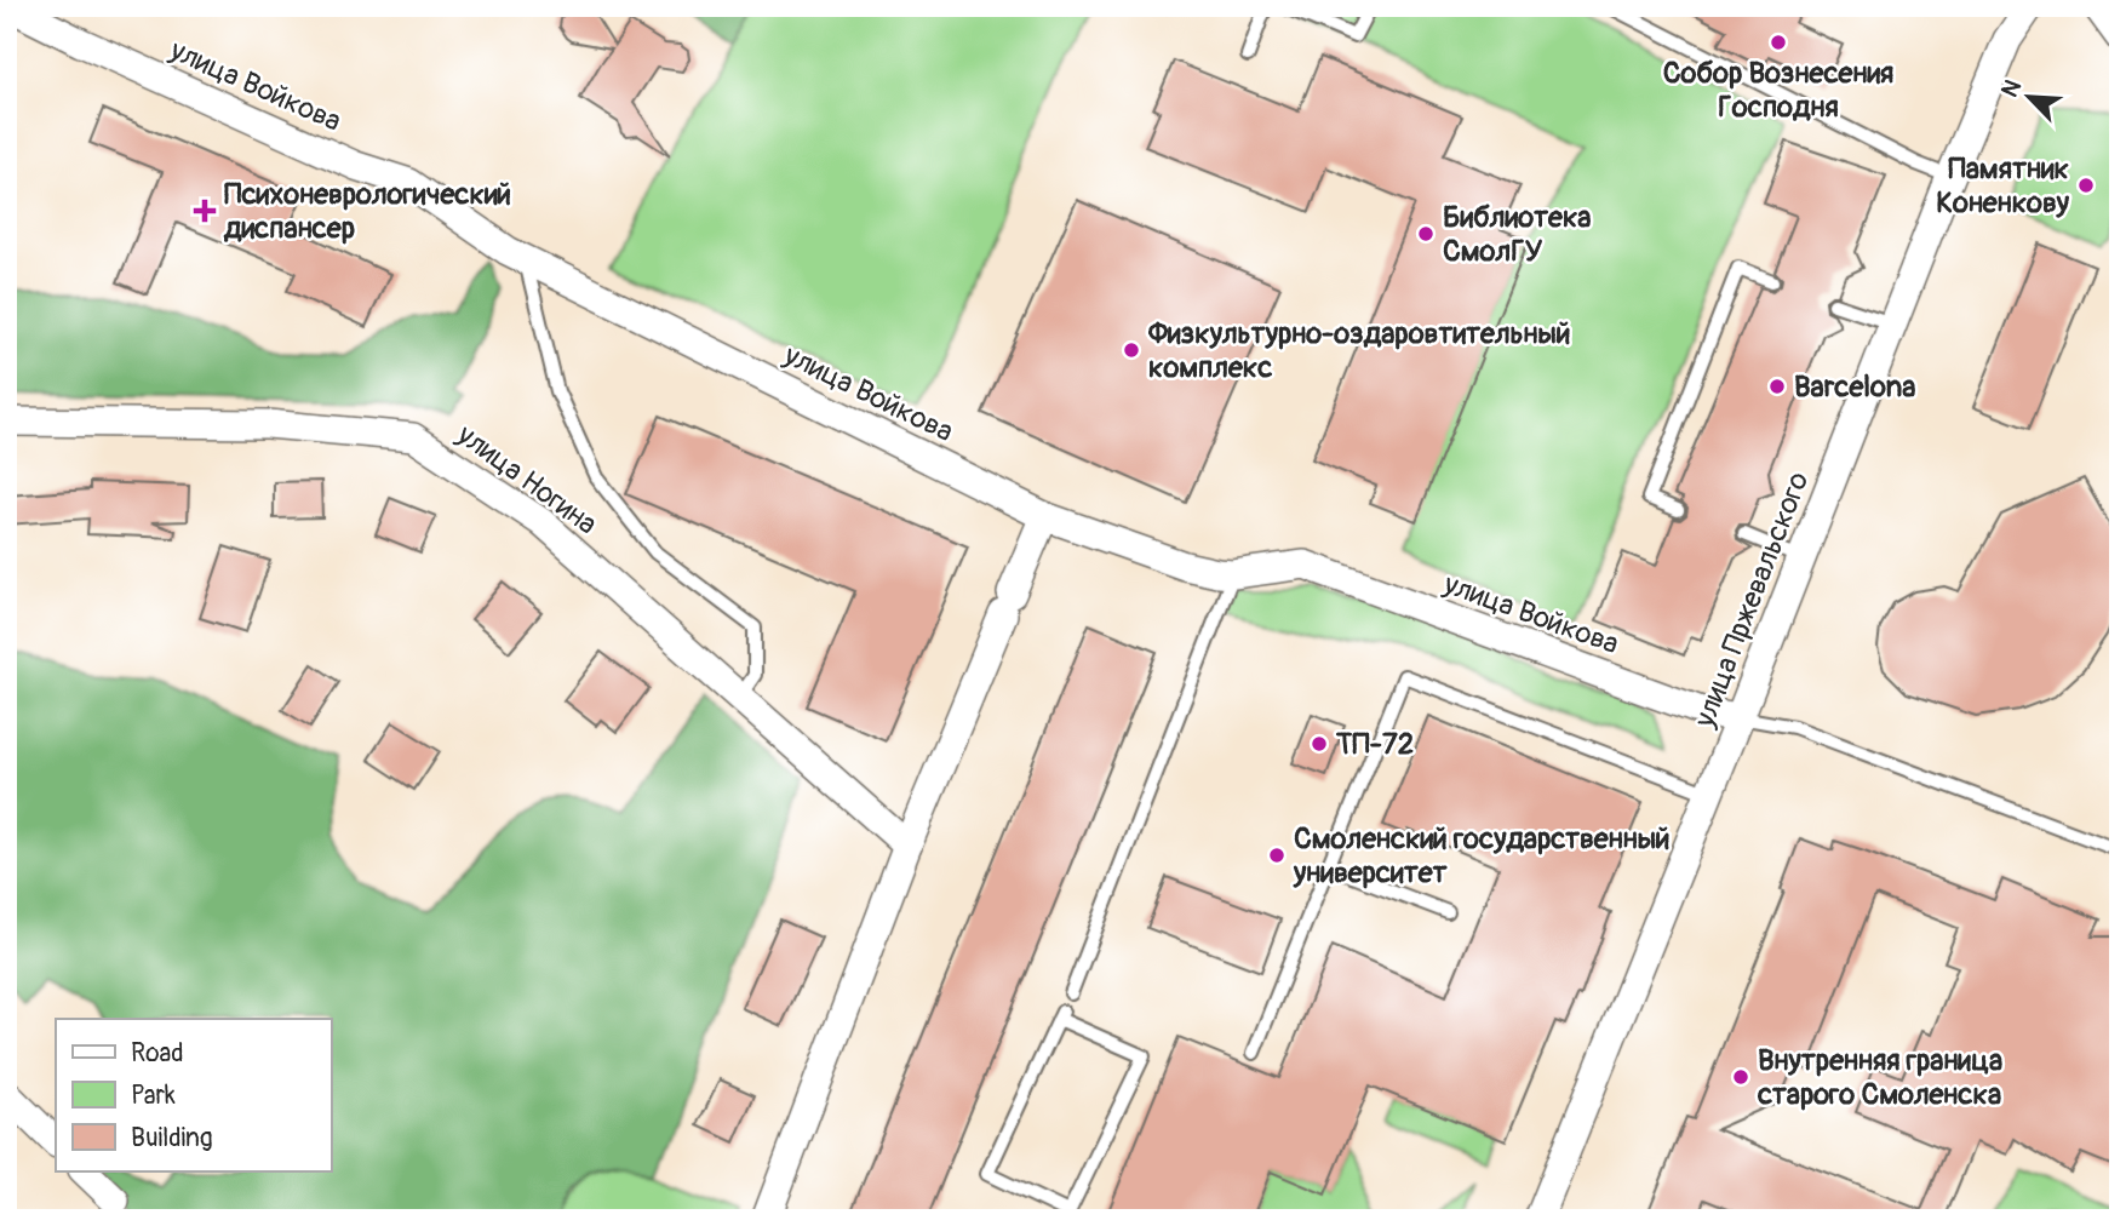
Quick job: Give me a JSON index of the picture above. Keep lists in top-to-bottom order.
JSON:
{
  "streets": {
    "street": ["улица Войкова", "улица Ногина", "улица Пржевальского"]
  },
  "crossings": [
    ["улица Войкова", "улица Пржевальского"]
  ],
  "places": {
    "other": [
      "Собор Вознесения Господня",
      "Памятник Коненкову",
      "Библиотека СмолГУ",
      "Физкультурно-оздаровтительный комплекс",
      "Barcelona",
      "ТП-72",
      "Смоленский государственный университет",
      "Внутренняя граница старого Смоленска"
    ],
    "health": ["Психоневрологический диспансер"]
  },
  "legend": ["Road", "Park", "Building"],
  "north": "top left"
}
